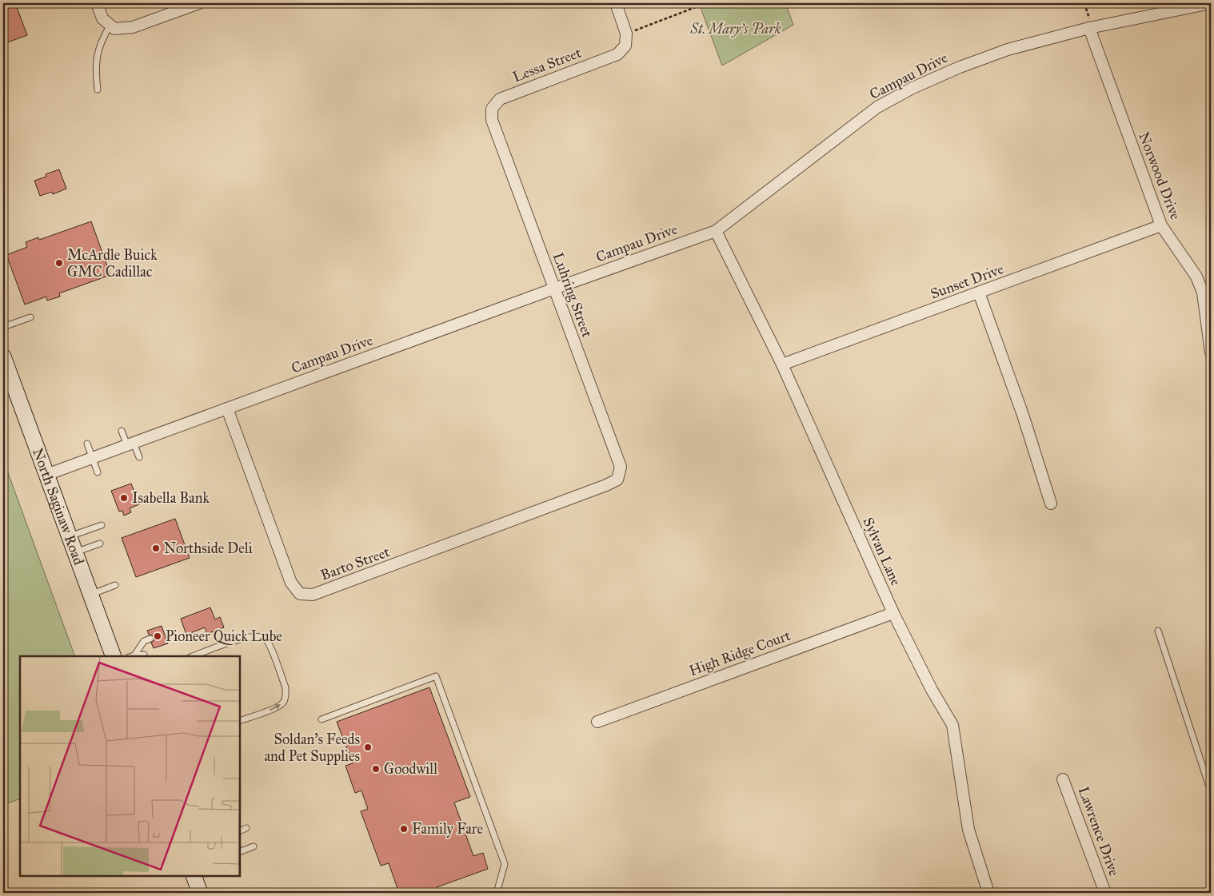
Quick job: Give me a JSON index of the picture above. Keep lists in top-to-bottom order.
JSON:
{
  "streets": {
    "main road": ["North Saginaw Road"],
    "street": [
      "Lessa Street",
      "Campau Drive",
      "Norwood Drive",
      "Sunset Drive",
      "Luhring Street",
      "Sylvan Lane",
      "Barto Street",
      "High Ridge Court",
      "Lawrence Drive"
    ]
  },
  "crossings": [
    ["Lessa Street", "Luhring Street"],
    ["Campau Drive", "Norwood Drive"],
    ["Campau Drive", "Luhring Street"],
    ["Campau Drive", "North Saginaw Road"],
    ["Campau Drive", "Sylvan Lane"],
    ["Campau Drive", "Barto Street"],
    ["Norwood Drive", "Sunset Drive"],
    ["Sunset Drive", "Sylvan Lane"],
    ["Luhring Street", "Barto Street"],
    ["Sylvan Lane", "High Ridge Court"]
  ],
  "parks": ["St. Mary's Park"],
  "places": [
    "McArdle Buick GMC Cadillac",
    "Isabella Bank",
    "Northside Deli",
    "Pioneer Quick Lube",
    "Soldan's Feeds and Pet Supplies",
    "Goodwill",
    "Family Fare"
  ]
}
